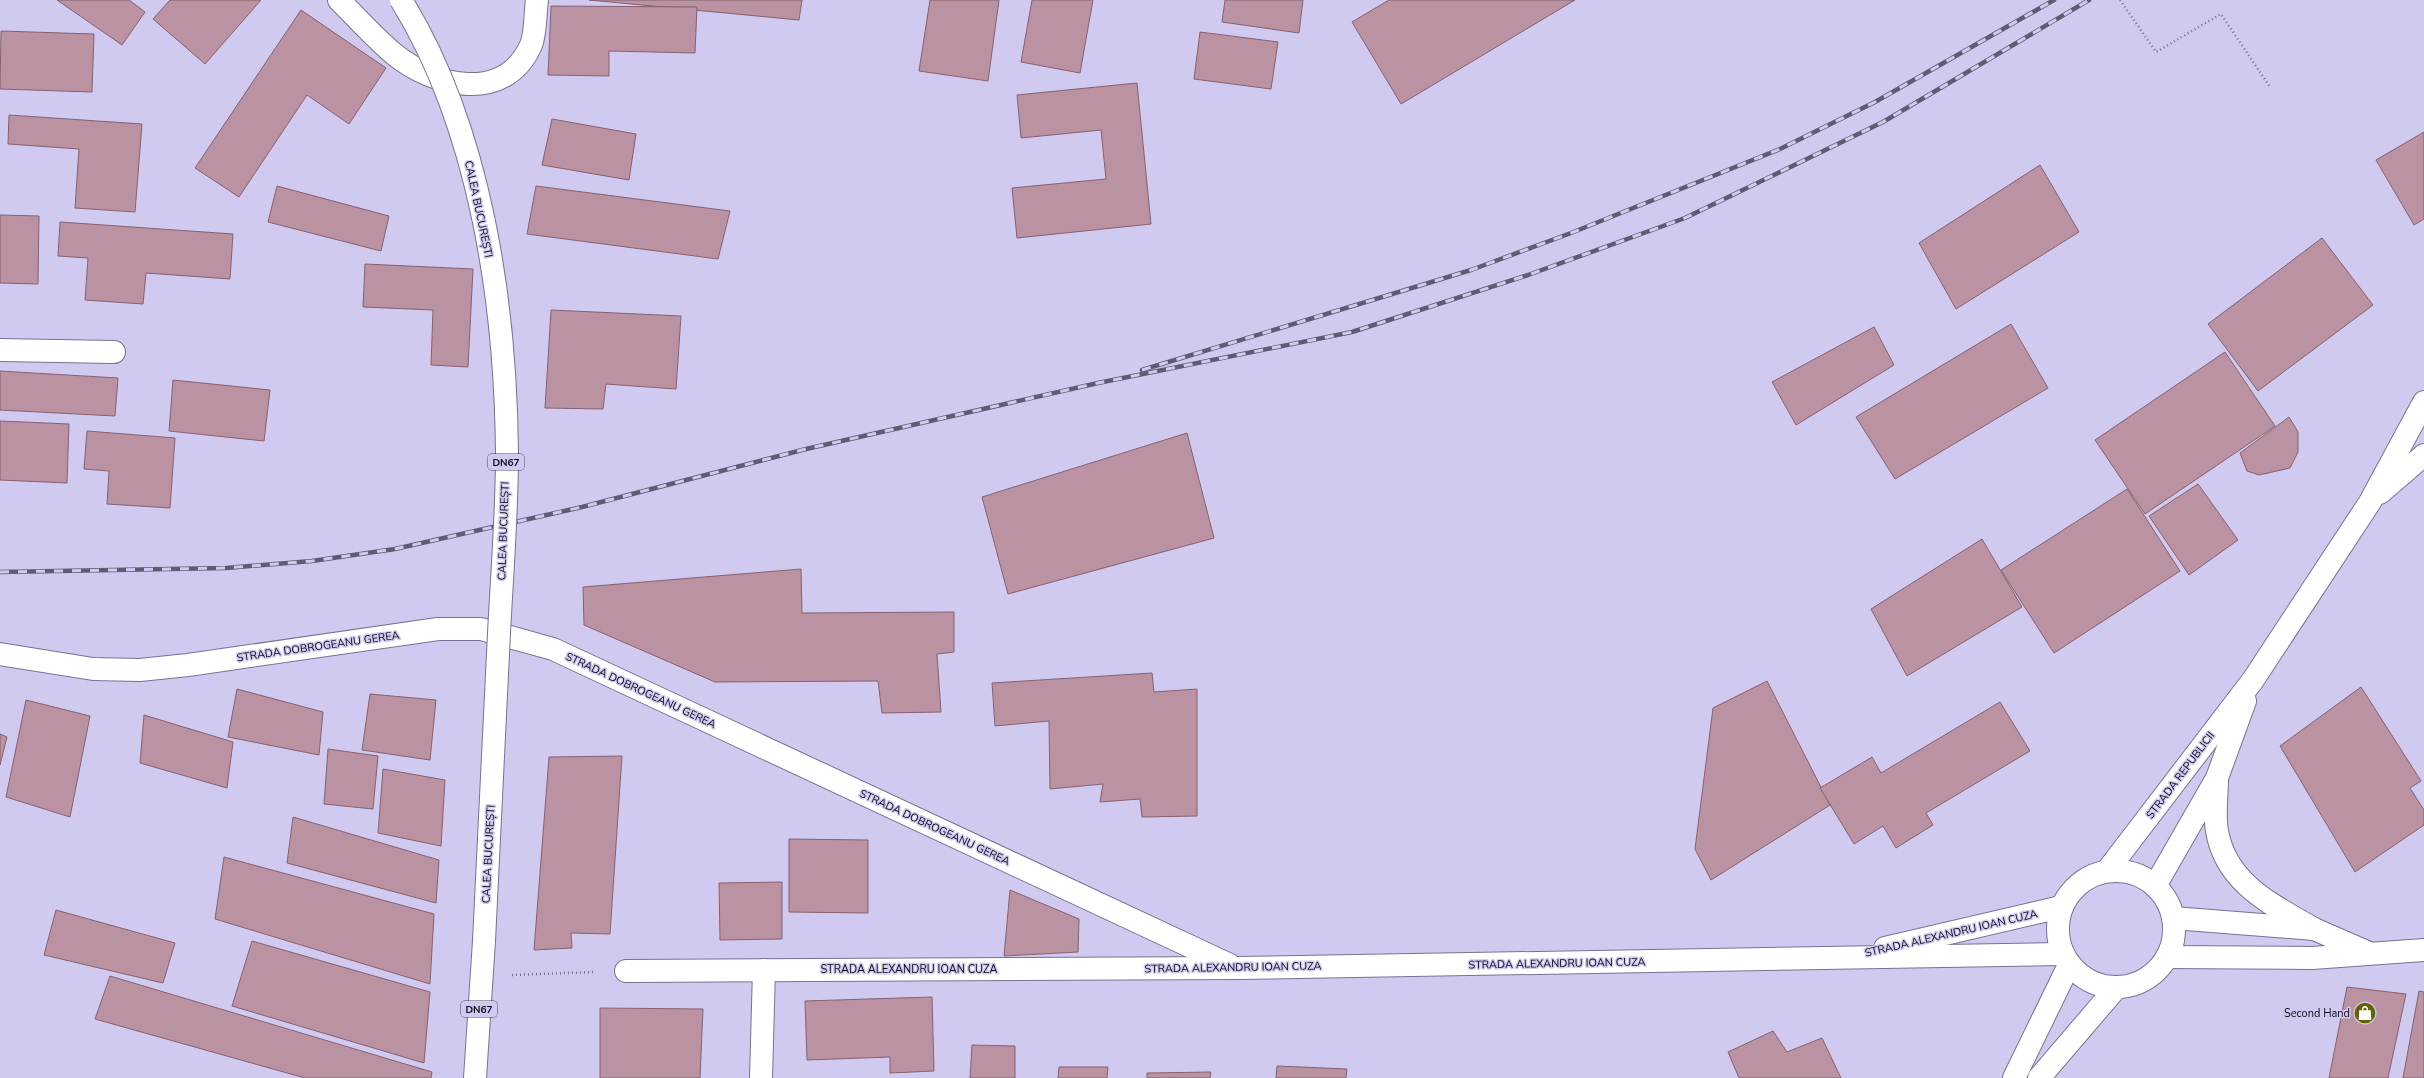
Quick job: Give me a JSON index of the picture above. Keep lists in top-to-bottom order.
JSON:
{
  "streets": {
    "street": [
      "CALEA BUCUREȘTI",
      "DN67",
      "STRADA DOBROGEANU GEREA",
      "STRADA REPUBLICII",
      "STRADA ALEXANDRU IOAN CUZA"
    ]
  },
  "crossings": [
    ["STRADA DOBROGEANU GEREA", "STRADA ALEXANDRU IOAN CUZA"],
    ["STRADA REPUBLICII", "STRADA ALEXANDRU IOAN CUZA"]
  ],
  "places": {
    "shop": ["Second Hand"]
  }
}
